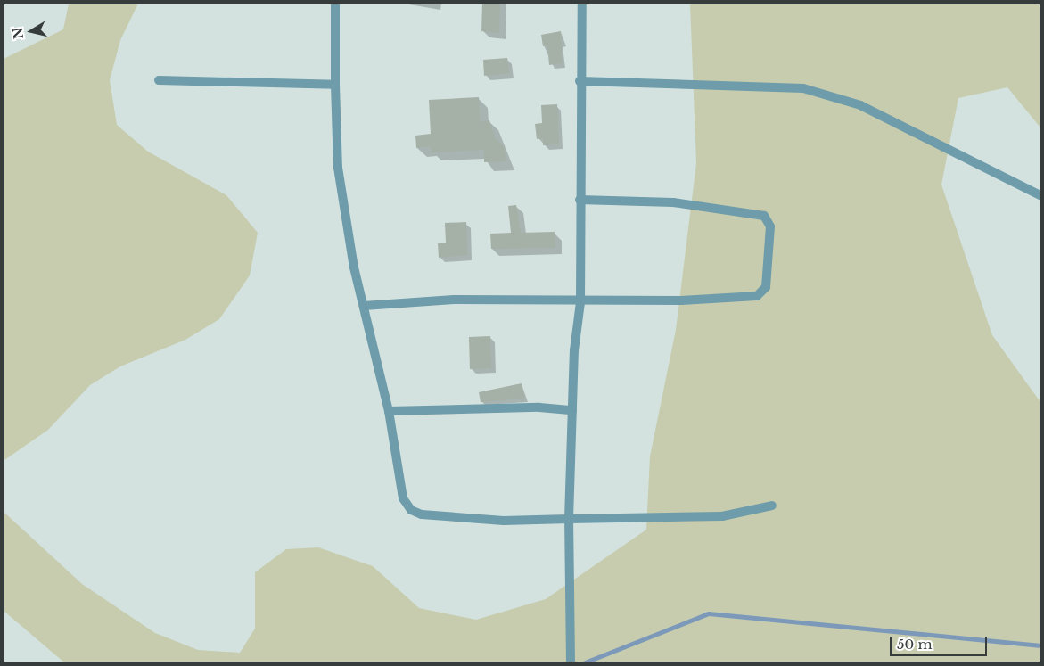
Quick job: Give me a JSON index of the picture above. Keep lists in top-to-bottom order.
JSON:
{
  "scale_bar": "50 m",
  "north": "left"
}
